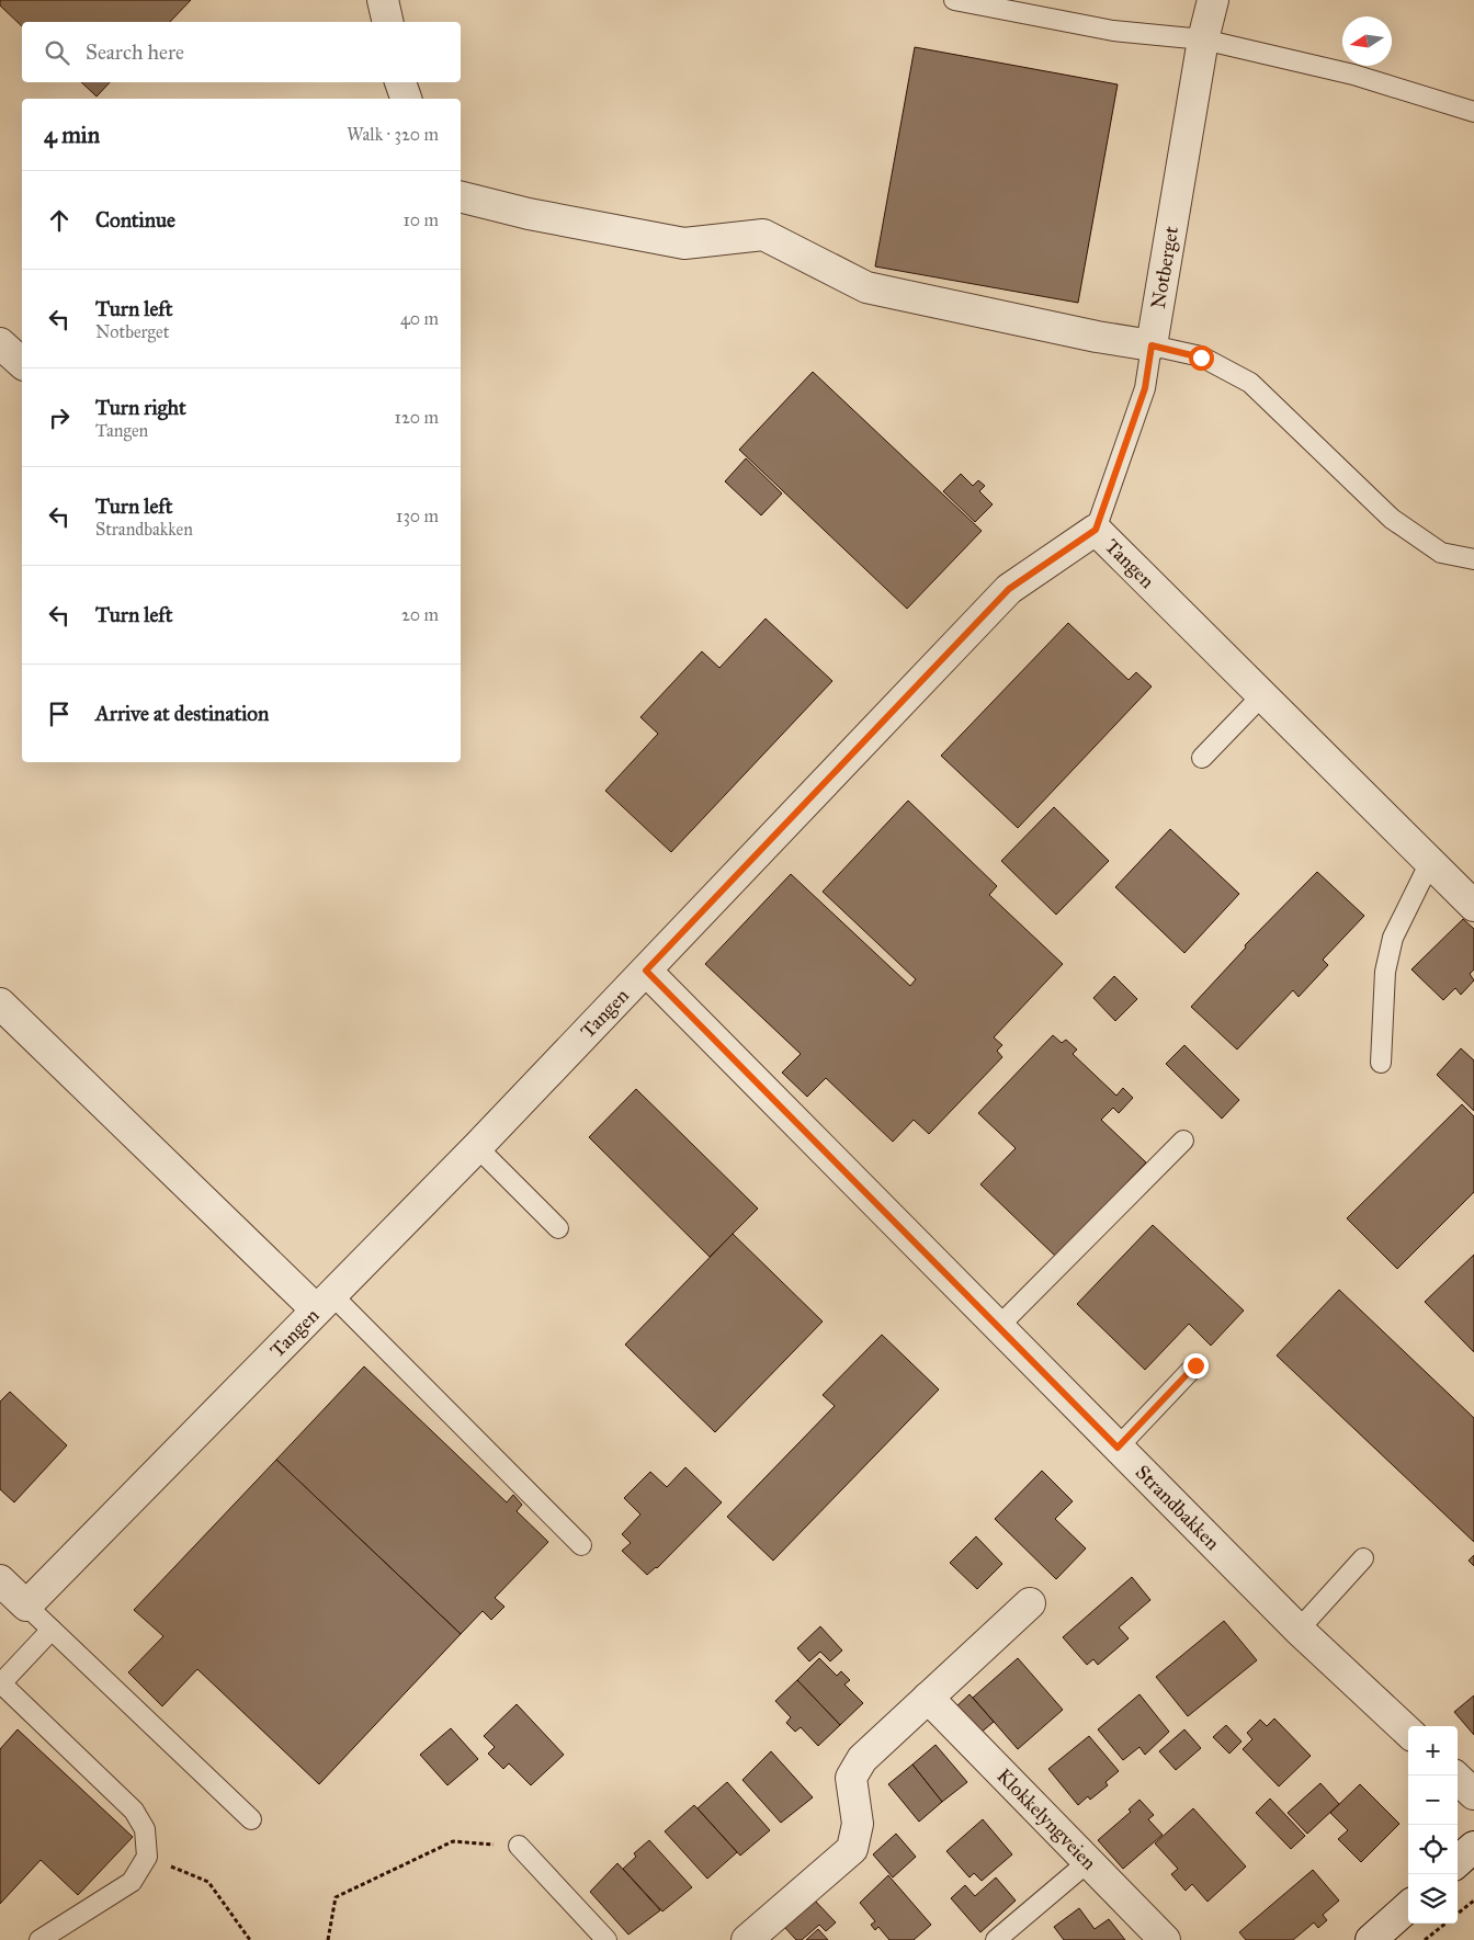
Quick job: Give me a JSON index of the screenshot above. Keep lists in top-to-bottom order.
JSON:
{
  "streets": {
    "street": [
      "Notberget",
      "Tangen",
      "Strandbakken",
      "Klokkelyngveien"
    ]
  },
  "crossings": [
    ["Notberget", "Tangen"],
    ["Tangen", "Strandbakken"]
  ],
  "north": "left",
  "page": {
    "search": "Search here",
    "heading": ["4 min", "Walk · 320 m"],
    "list": [
      ["Continue", "10 m"],
      ["Turn left", "Notberget", "40 m"],
      ["Turn right", "Tangen", "120 m"],
      ["Turn left", "Strandbakken", "130 m"],
      ["Turn left", "20 m"],
      "Arrive at destination"
    ],
    "map_buttons": ["+", "−"]
  }
}
